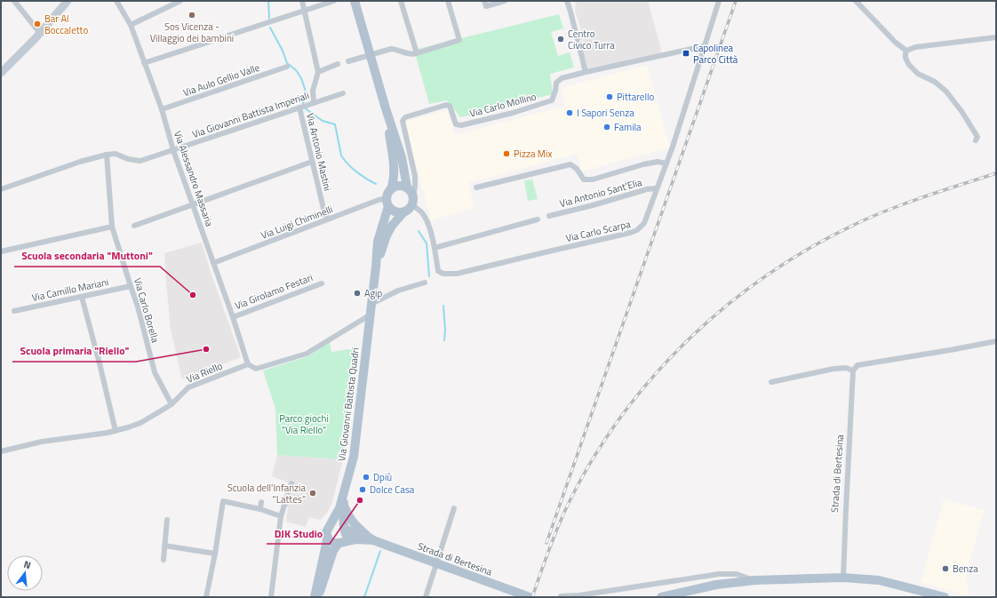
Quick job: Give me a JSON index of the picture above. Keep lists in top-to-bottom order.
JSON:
{
  "streets": {
    "main road": ["Via Giovanni Battista Quadri", "Strada di Bertesina"],
    "street": [
      "Via Aulo Gellio Valle",
      "Via Carlo Mollino",
      "Via Giovanni Battista Imperiali",
      "Via Antonio Mastini",
      "Via Alessandro Massaria",
      "Via Antonio Sant'Elia",
      "Via Luigi Chiminelli",
      "Via Carlo Scarpa",
      "Via Camillo Mariani",
      "Via Girolamo Festari",
      "Via Carlo Borella",
      "Via Riello"
    ]
  },
  "crossings": [
    ["Via Aulo Gellio Valle", "Via Alessandro Massaria"],
    ["Via Carlo Mollino", "Via Luigi Chiminelli"],
    ["Via Carlo Mollino", "Via Carlo Scarpa"],
    ["Via Carlo Mollino", "Via Giovanni Battista Quadri"],
    ["Via Giovanni Battista Imperiali", "Via Antonio Mastini"],
    ["Via Giovanni Battista Imperiali", "Via Alessandro Massaria"],
    ["Via Giovanni Battista Imperiali", "Via Carlo Borella"],
    ["Via Antonio Mastini", "Via Luigi Chiminelli"],
    ["Via Alessandro Massaria", "Via Luigi Chiminelli"],
    ["Via Alessandro Massaria", "Via Girolamo Festari"],
    ["Via Alessandro Massaria", "Via Riello"],
    ["Via Antonio Sant'Elia", "Via Carlo Scarpa"],
    ["Via Luigi Chiminelli", "Via Carlo Scarpa"],
    ["Via Luigi Chiminelli", "Via Giovanni Battista Quadri"],
    ["Via Carlo Scarpa", "Via Giovanni Battista Quadri"],
    ["Via Camillo Mariani", "Via Carlo Borella"],
    ["Via Carlo Borella", "Via Riello"],
    ["Via Riello", "Via Giovanni Battista Quadri"],
    ["Via Giovanni Battista Quadri", "Strada di Bertesina"]
  ],
  "parks": ["Parco giochi \"Via Riello\""],
  "places": {
    "other": [
      "Sos Vicenza - Villaggio dei bambini",
      "Bar Al Boccaletto",
      "Centro Civico Turra",
      "Pittarello",
      "I Sapori Senza",
      "Famila",
      "Pizza Mix",
      "Agip",
      "Scuola secondaria \"Muttoni\"",
      "Scuola primaria \"Riello\"",
      "Dpiù",
      "Dolce Casa",
      "Scuola dell'Infanzia \"Lattes\"",
      "DJK Studio",
      "Benza"
    ],
    "transit": ["Capolinea Parco Città"]
  },
  "north": "top"
}
